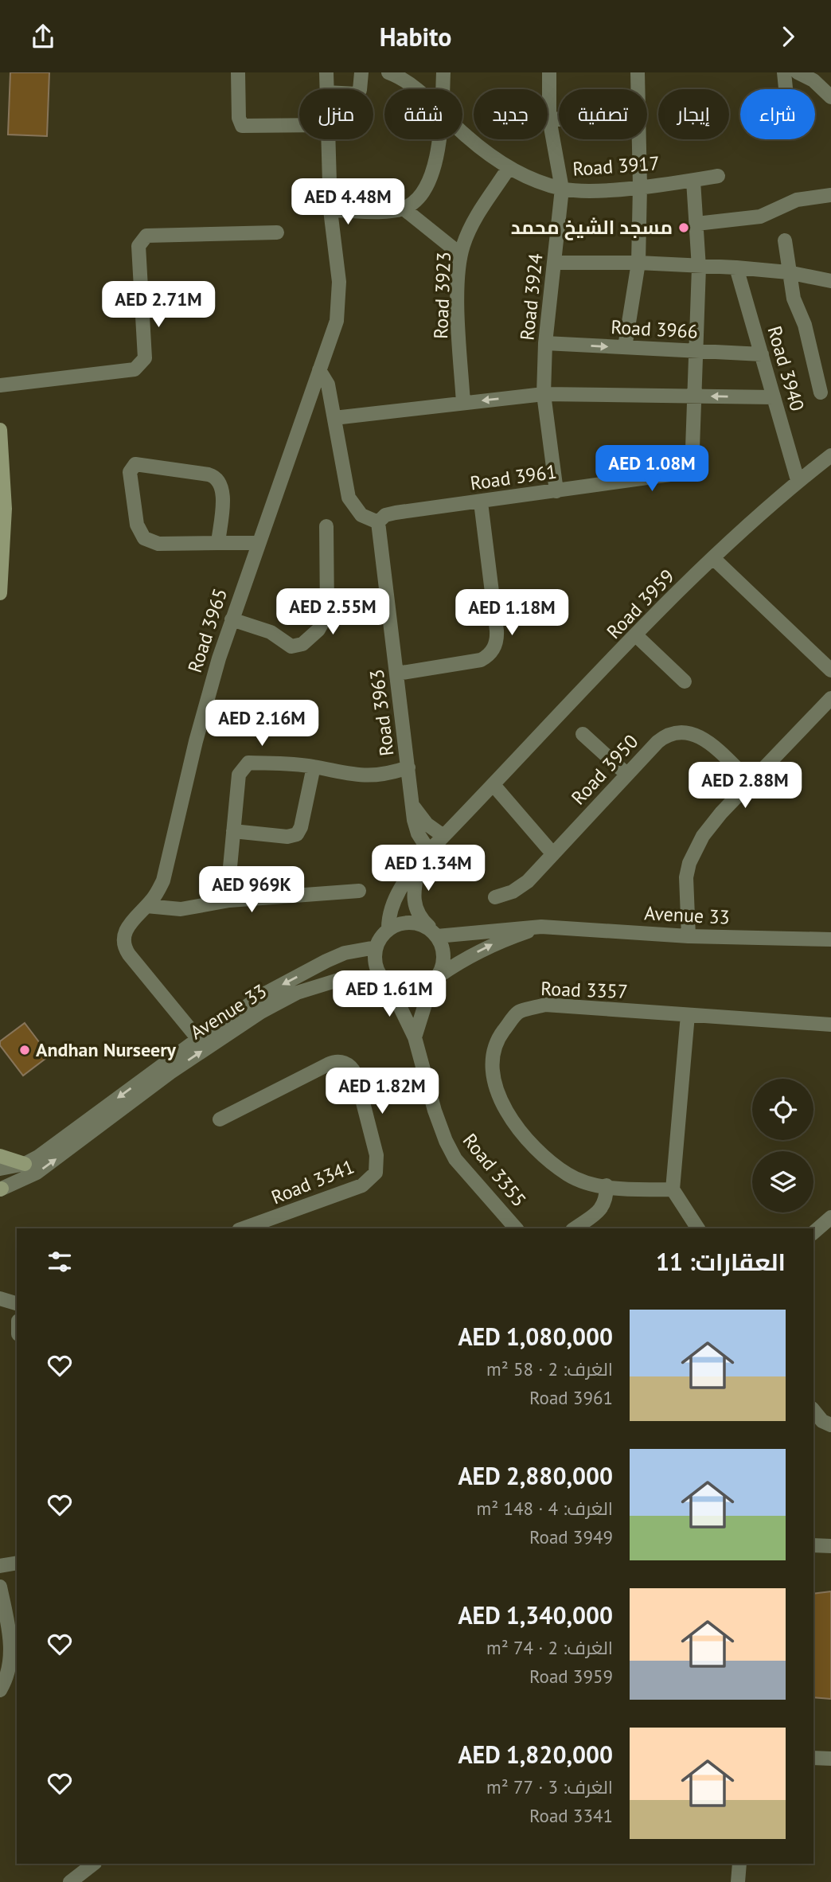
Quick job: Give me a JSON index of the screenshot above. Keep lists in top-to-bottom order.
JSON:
{
  "streets": {
    "street": [
      "Road 3917",
      "Road 3923",
      "Road 3924",
      "Road 3966",
      "Road 3940",
      "Road 3961",
      "Road 3959",
      "Road 3965",
      "Road 3963",
      "Road 3950",
      "Avenue 33",
      "Road 3357",
      "Road 3355",
      "Road 3341"
    ]
  },
  "crossings": [
    ["Road 3917", "Road 3923"],
    ["Road 3917", "Road 3924"],
    ["Road 3917", "Road 3961"],
    ["Road 3924", "Road 3966"],
    ["Road 3924", "Road 3961"],
    ["Road 3966", "Road 3940"],
    ["Road 3966", "Road 3961"],
    ["Road 3940", "Road 3959"],
    ["Road 3961", "Road 3963"],
    ["Road 3959", "Road 3963"],
    ["Road 3959", "Avenue 33"],
    ["Road 3959", "Road 3355"],
    ["Road 3965", "Avenue 33"],
    ["Avenue 33", "Road 3355"]
  ],
  "places": ["مسجد الشيخ محمد", "Andhan Nurseery"],
  "page": {
    "header": "Habito",
    "chip": [
      "شراء",
      "إيجار",
      "تصفية",
      "جديد",
      "شقة",
      "منزل"
    ],
    "price": [
      "AED 4.48M",
      "AED 2.71M",
      "AED 1.08M",
      "AED 2.55M",
      "AED 1.18M",
      "AED 2.16M",
      "AED 2.88M",
      "AED 1.34M",
      "AED 969K",
      "AED 1.61M",
      "AED 1.82M"
    ],
    "heading": "العقارات: 11",
    "list": [
      {
        "name": "AED 1,080,000",
        "note": "الغرف: 2 · 58 m² · Road 3961"
      },
      {
        "name": "AED 2,880,000",
        "note": "الغرف: 4 · 148 m² · Road 3949"
      },
      {
        "name": "AED 1,340,000",
        "note": "الغرف: 2 · 74 m² · Road 3959"
      },
      {
        "name": "AED 1,820,000",
        "note": "الغرف: 3 · 77 m² · Road 3341"
      }
    ]
  }
}
